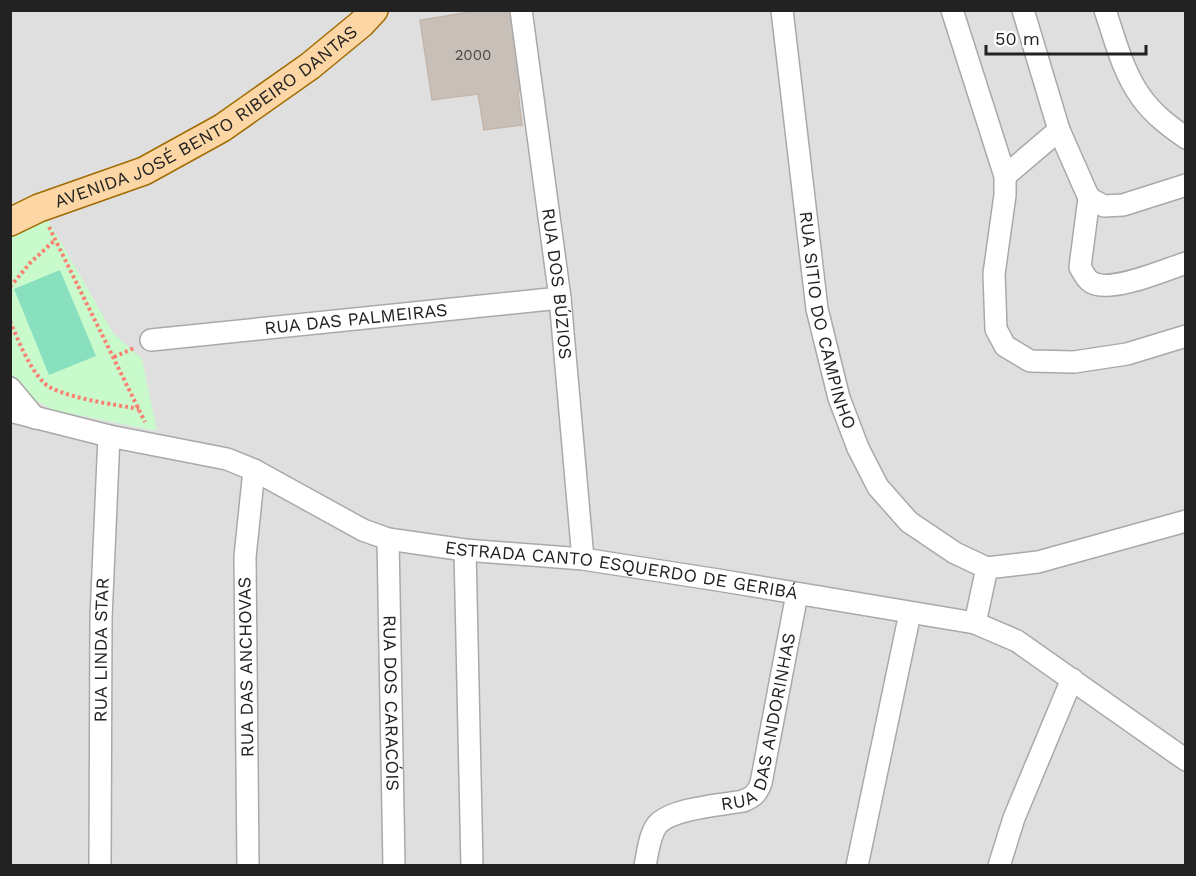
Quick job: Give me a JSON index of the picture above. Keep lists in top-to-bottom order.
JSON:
{
  "streets": {
    "main road": ["AVENIDA JOSÉ BENTO RIBEIRO DANTAS"],
    "street": [
      "RUA DOS BÚZIOS",
      "RUA DAS PALMEIRAS",
      "RUA SITIO DO CAMPINHO",
      "ESTRADA CANTO ESQUERDO DE GERIBÁ",
      "RUA LINDA STAR",
      "RUA DAS ANCHOVAS",
      "RUA DOS CARACÓIS",
      "RUA DAS ANDORINHAS"
    ]
  },
  "crossings": [
    ["RUA DOS BÚZIOS", "RUA DAS PALMEIRAS"],
    ["RUA DOS BÚZIOS", "ESTRADA CANTO ESQUERDO DE GERIBÁ"],
    ["ESTRADA CANTO ESQUERDO DE GERIBÁ", "RUA LINDA STAR"],
    ["ESTRADA CANTO ESQUERDO DE GERIBÁ", "RUA DAS ANCHOVAS"],
    ["ESTRADA CANTO ESQUERDO DE GERIBÁ", "RUA DOS CARACÓIS"],
    ["ESTRADA CANTO ESQUERDO DE GERIBÁ", "RUA DAS ANDORINHAS"]
  ],
  "house_numbers": ["2000"],
  "scale_bar": "50 m"
}
